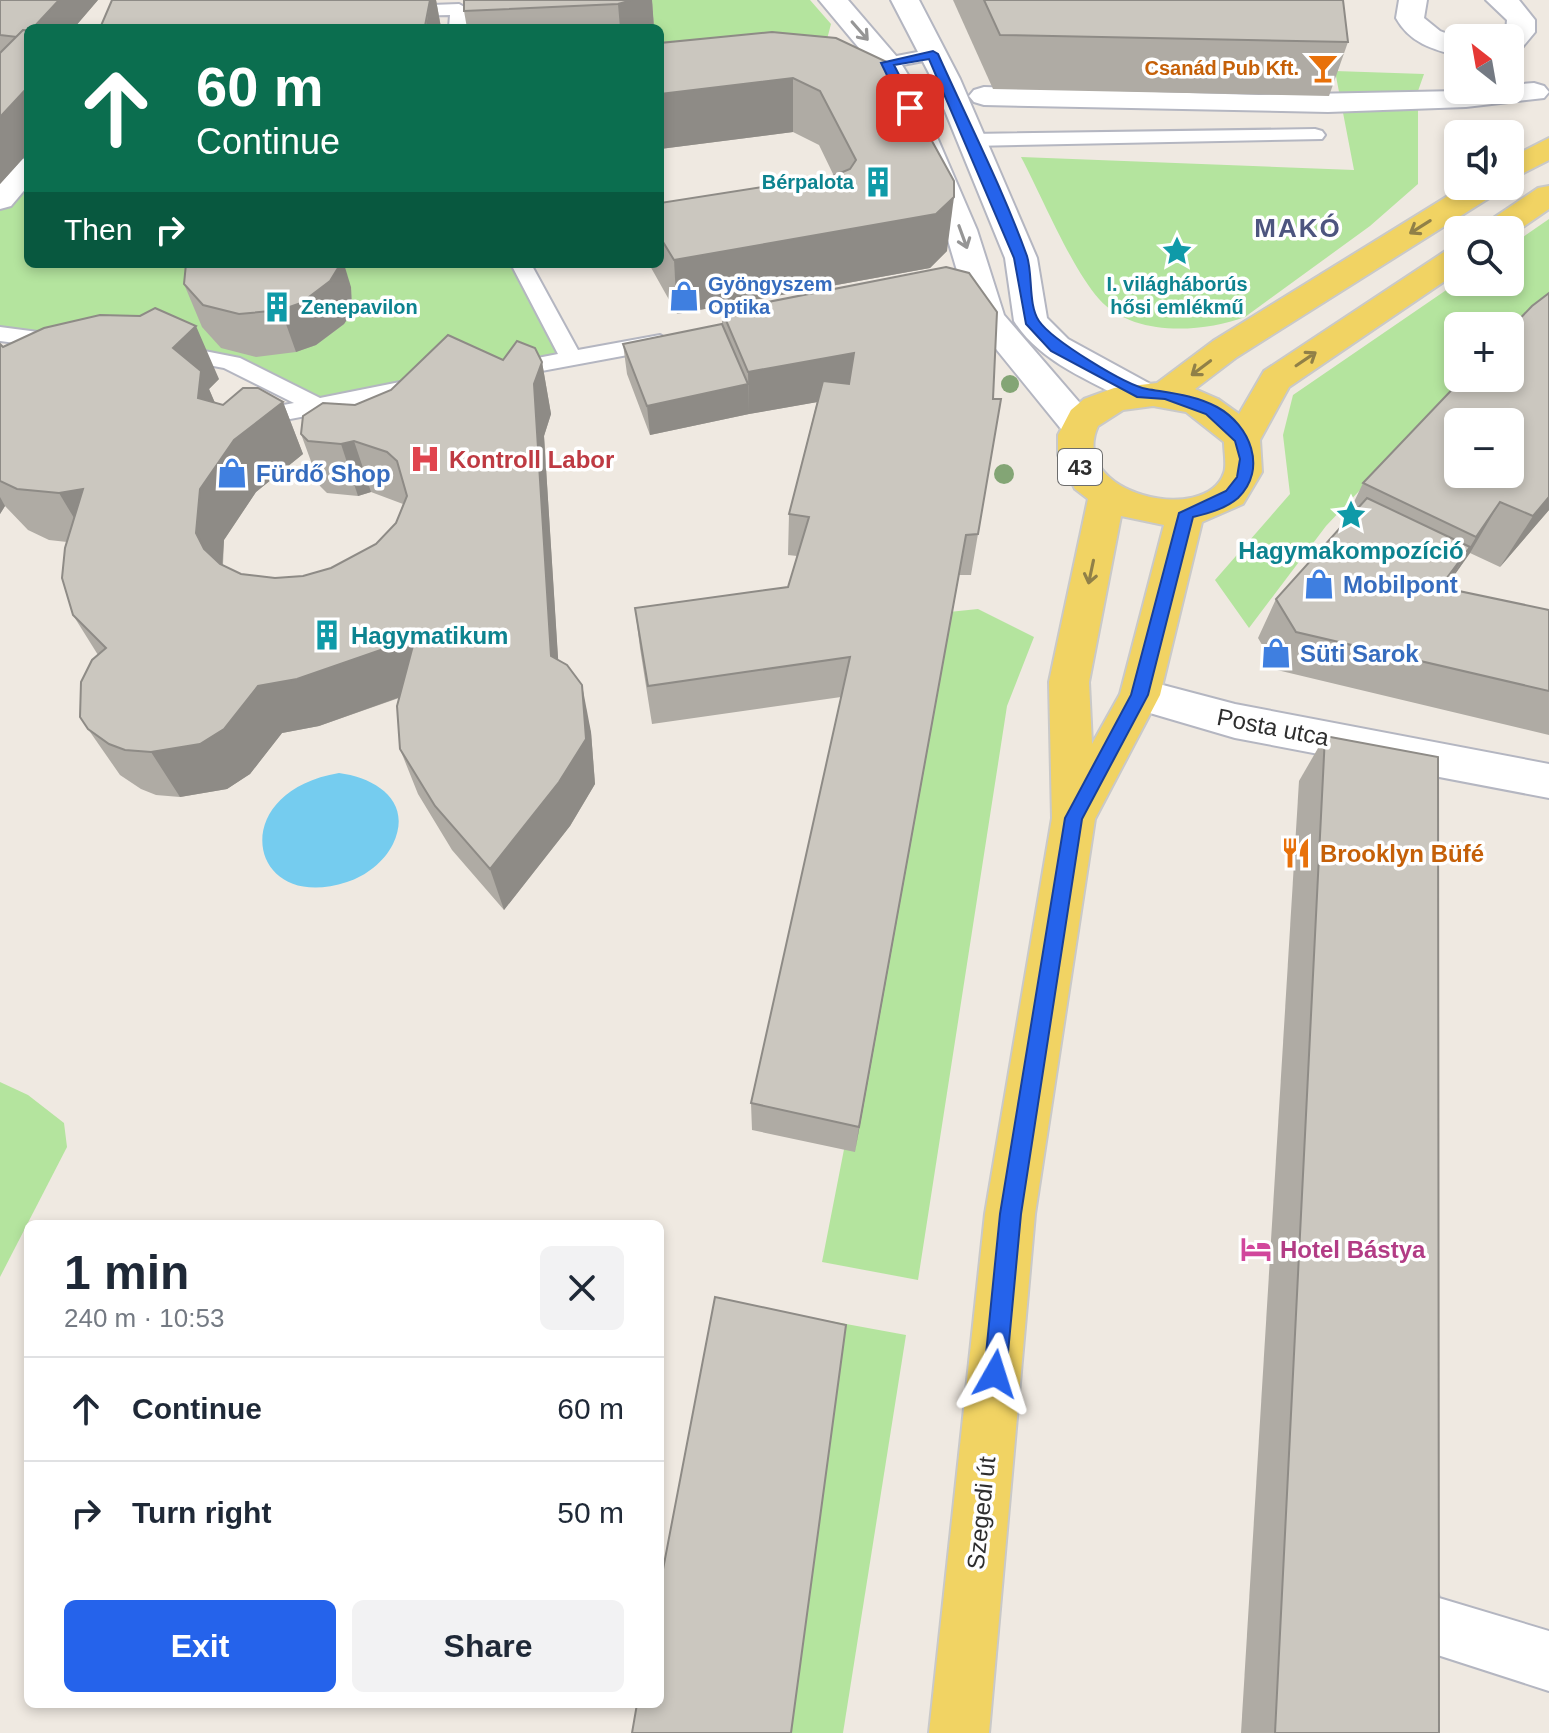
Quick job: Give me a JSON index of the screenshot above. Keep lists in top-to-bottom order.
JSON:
{
  "streets": {
    "main road": ["43", "Posta utca", "Szegedi út"]
  },
  "crossings": [
    ["43", "Posta utca"],
    ["43", "Szegedi út"]
  ],
  "districts": ["MAKÓ"],
  "places": {
    "bar": ["Csanád Pub Kft."],
    "building": ["Bérpalota", "Zenepavilon", "Hagymatikum"],
    "place": ["I. világháborús hősi emlékmű", "Hagymakompozíció"],
    "shop": [
      "Gyöngyszem Optika",
      "Fürdő Shop",
      "Mobilpont",
      "Süti Sarok"
    ],
    "hospital": ["Kontroll Labor"],
    "restaurant": ["Brooklyn Büfé"],
    "hotel": ["Hotel Bástya"]
  },
  "north": "top left",
  "page": {
    "map_buttons": ["+", "−"],
    "turn": ["60 m", "Continue"],
    "then": "Then",
    "heading": ["1 min", "240 m · 10:53"],
    "list": [
      {
        "name": "Continue",
        "value": "60 m"
      },
      {
        "name": "Turn right",
        "value": "50 m"
      }
    ],
    "buttons": ["Exit", "Share"]
  }
}
